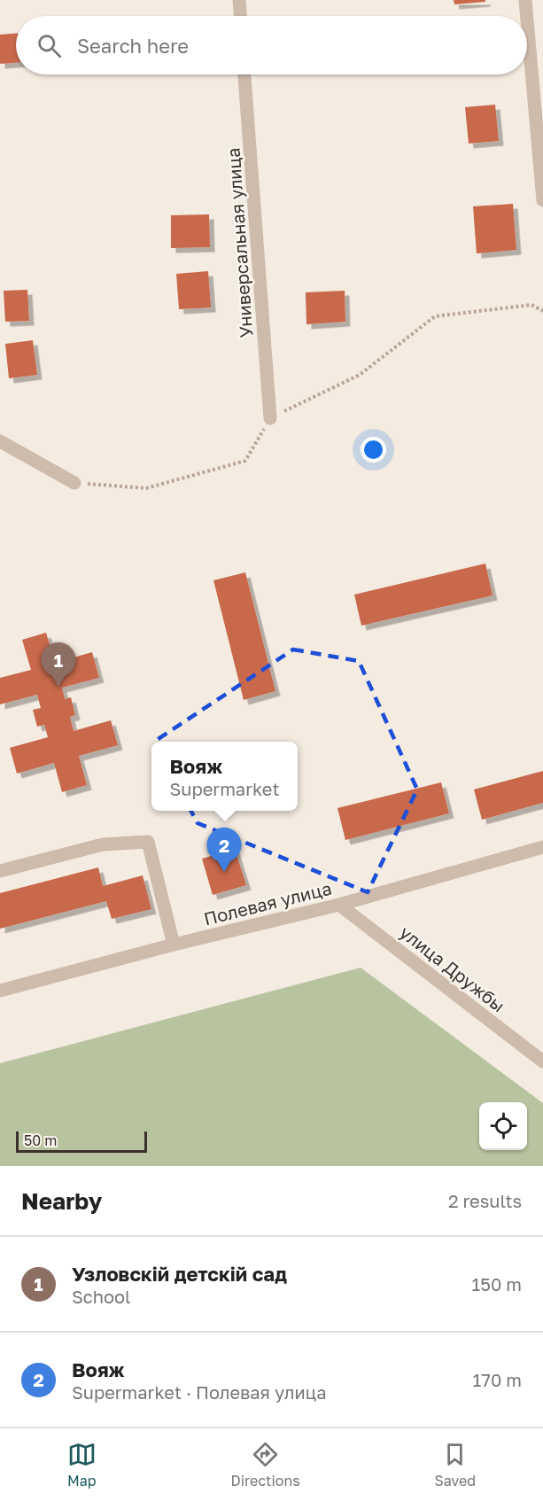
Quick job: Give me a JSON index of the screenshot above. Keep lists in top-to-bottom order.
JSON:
{
  "streets": {
    "street": ["Универсальная улица", "Полевая улица", "улица Дружбы"]
  },
  "crossings": [
    ["Полевая улица", "улица Дружбы"]
  ],
  "scale_bar": "50 m",
  "page": {
    "search": "Search here",
    "pins": ["1", "2"],
    "popup": ["Вояж", "Supermarket"],
    "scale": "50 m",
    "heading": ["Nearby", "2 results"],
    "list": [
      {
        "mark": "1",
        "name": "Узловскій детскій сад",
        "note": "School",
        "value": "150 m"
      },
      {
        "mark": "2",
        "name": "Вояж",
        "note": "Supermarket · Полевая улица",
        "value": "170 m"
      }
    ],
    "nav": ["Map", "Directions", "Saved"]
  }
}
